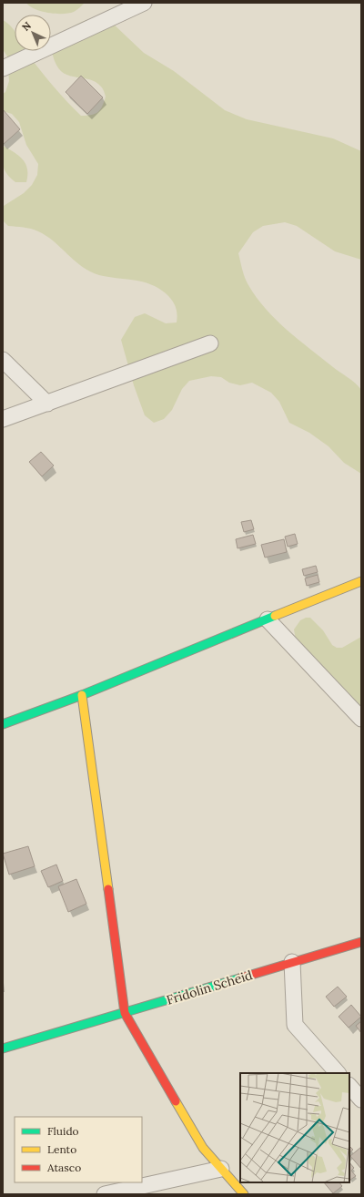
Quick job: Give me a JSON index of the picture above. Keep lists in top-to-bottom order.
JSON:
{
  "streets": {
    "street": ["Fridolin Scheid"]
  },
  "legend": ["Fluido", "Lento", "Atasco"],
  "north": "top left"
}
